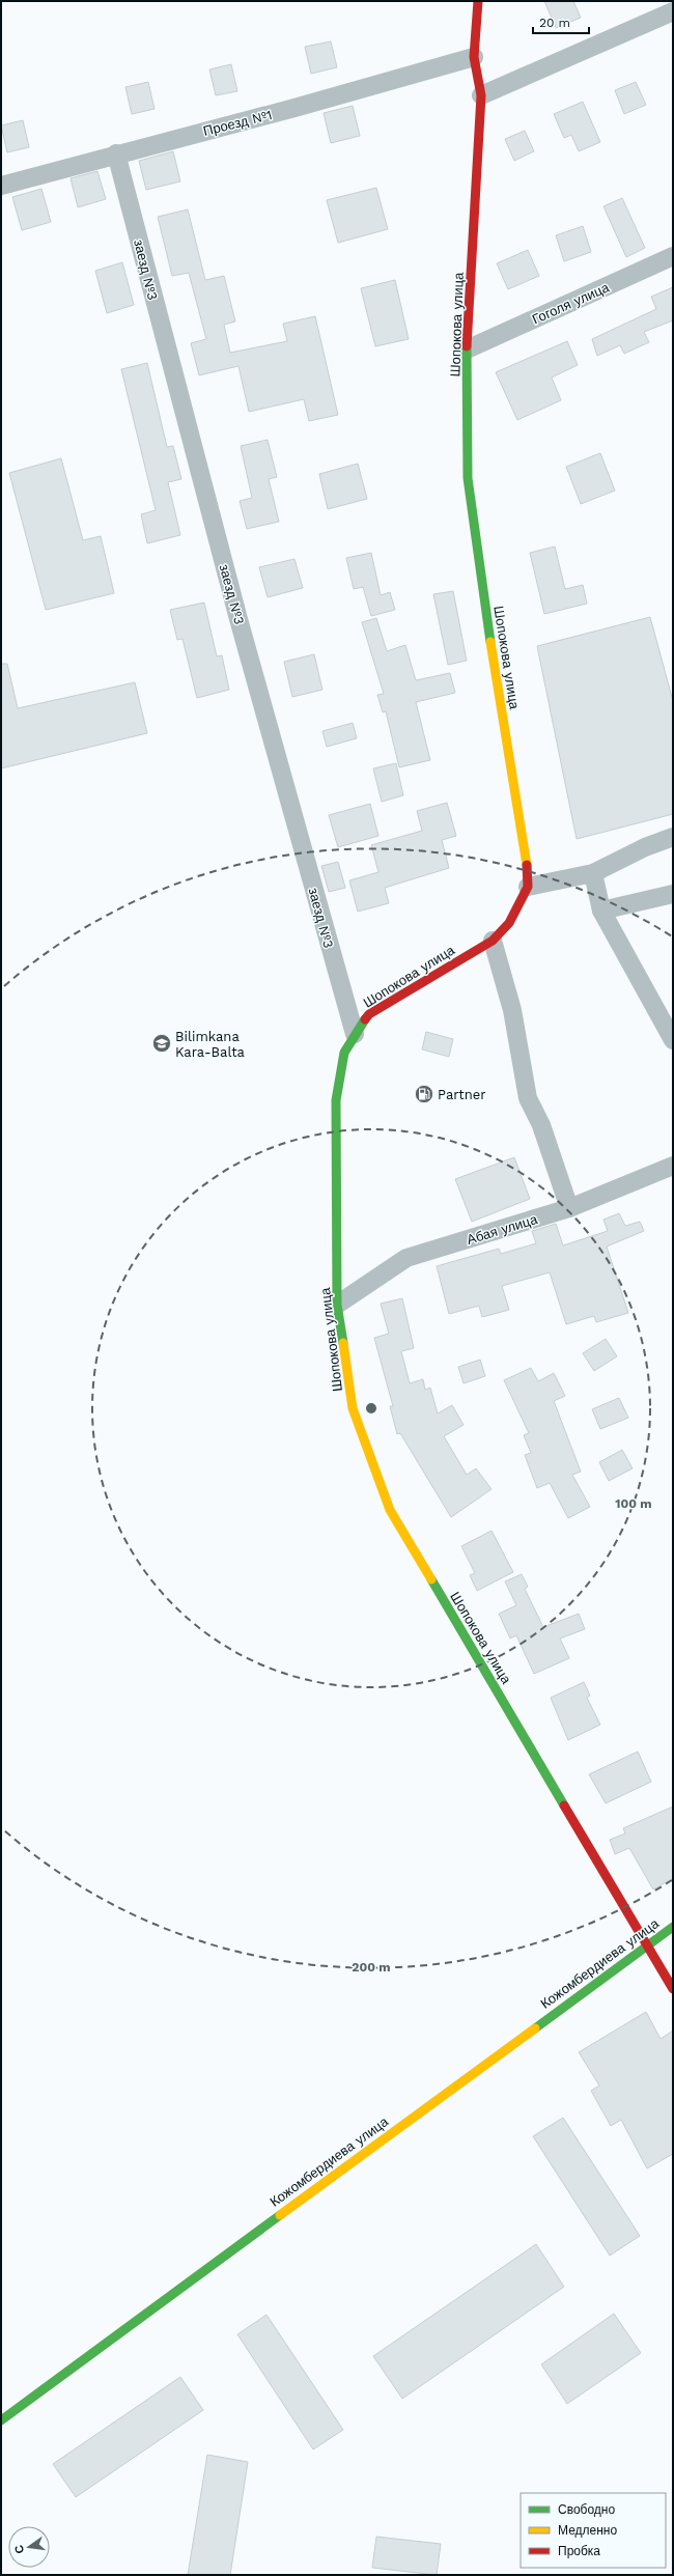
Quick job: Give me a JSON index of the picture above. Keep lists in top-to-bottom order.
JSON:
{
  "streets": {
    "street": [
      "Проезд №1",
      "заезд №3",
      "Гоголя улица",
      "Шопокова улица",
      "Абая улица",
      "Кожомбердиева улица"
    ]
  },
  "crossings": [
    ["Проезд №1", "заезд №3"],
    ["Проезд №1", "Шопокова улица"],
    ["заезд №3", "Шопокова улица"],
    ["Гоголя улица", "Шопокова улица"],
    ["Шопокова улица", "Абая улица"],
    ["Шопокова улица", "Кожомбердиева улица"]
  ],
  "places": {
    "school or university": ["Bilimkana Kara-Balta"],
    "fuel station": ["Partner"]
  },
  "legend": ["Свободно", "Медленно", "Пробка"],
  "scale_bar": "20 m",
  "north": "left",
  "rings": ["100 m", "200 m"]
}
